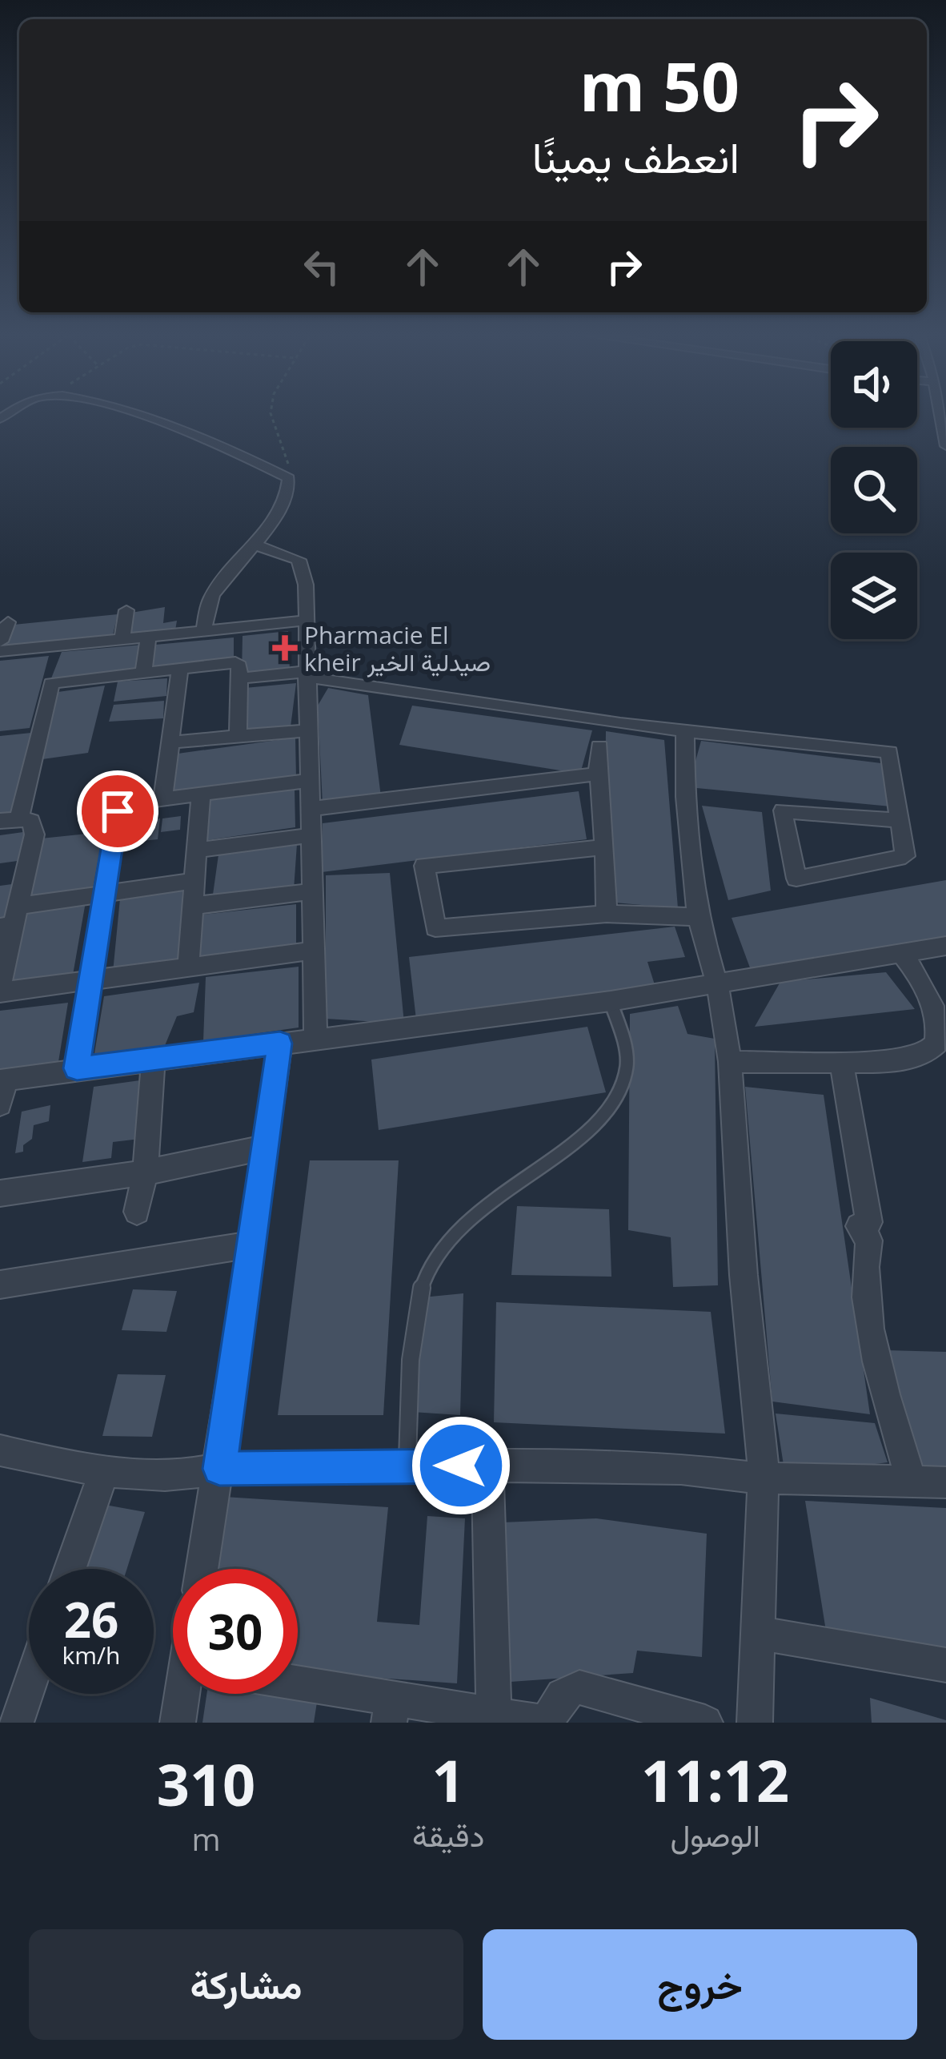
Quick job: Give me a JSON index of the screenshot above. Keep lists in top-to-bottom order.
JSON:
{
  "places": {
    "health": ["Pharmacie El kheir صيدلية الخير"]
  },
  "page": {
    "turn": ["50 m", "انعطف يمينًا"],
    "speed": "26 km/h",
    "limit": "30",
    "eta": [
      "11:12",
      "الوصول",
      "1",
      "دقيقة",
      "310",
      "m"
    ],
    "buttons": ["خروج", "مشاركة"]
  }
}
